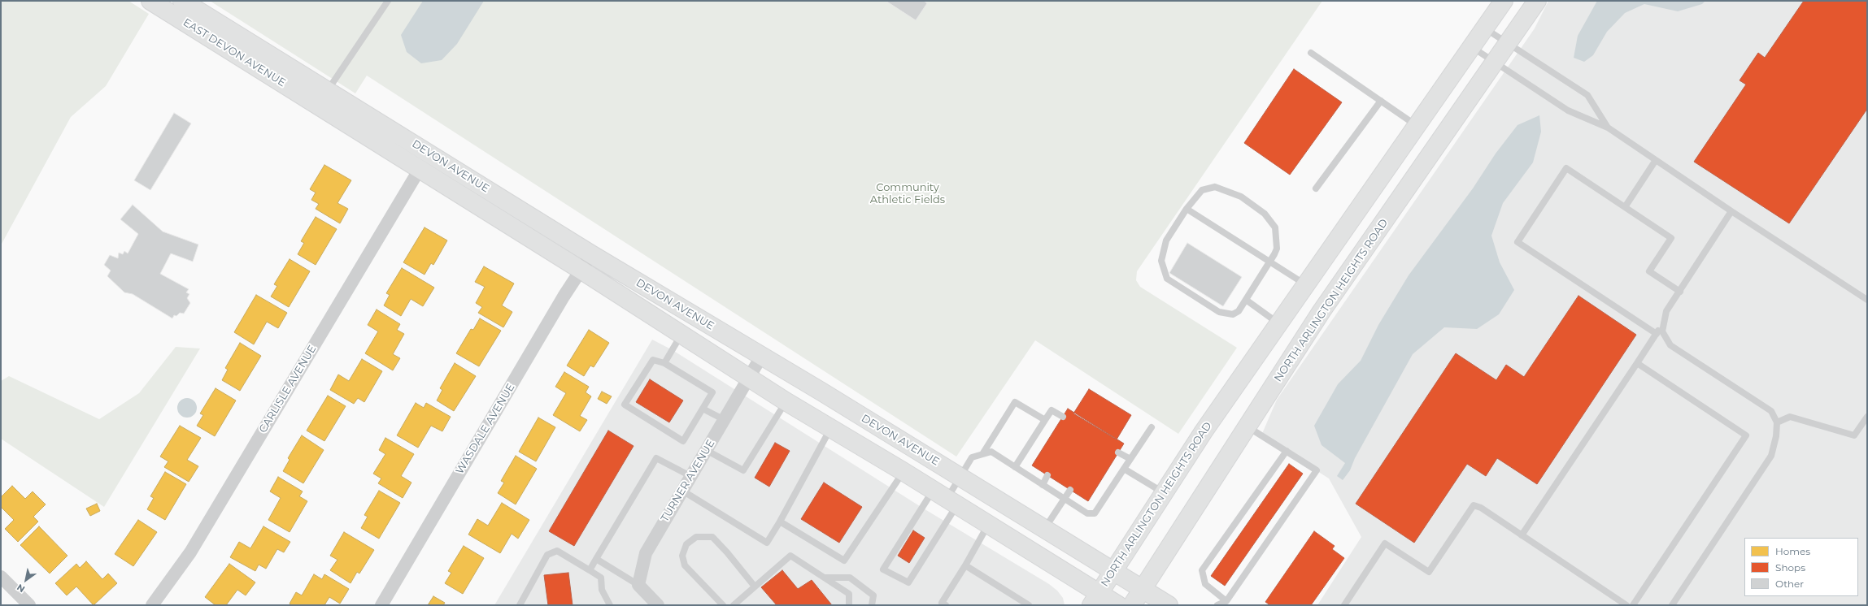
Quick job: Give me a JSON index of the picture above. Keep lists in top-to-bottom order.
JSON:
{
  "streets": {
    "main road": ["EAST DEVON AVENUE", "DEVON AVENUE", "NORTH ARLINGTON HEIGHTS ROAD"],
    "street": ["CARLISLE AVENUE", "WASDALE AVENUE", "TURNER AVENUE"]
  },
  "crossings": [
    ["EAST DEVON AVENUE", "DEVON AVENUE"],
    ["DEVON AVENUE", "NORTH ARLINGTON HEIGHTS ROAD"],
    ["DEVON AVENUE", "CARLISLE AVENUE"],
    ["DEVON AVENUE", "WASDALE AVENUE"],
    ["DEVON AVENUE", "TURNER AVENUE"]
  ],
  "parks": ["Community Athletic Fields"],
  "legend": ["Homes", "Shops", "Other"],
  "north": "bottom left"
}
